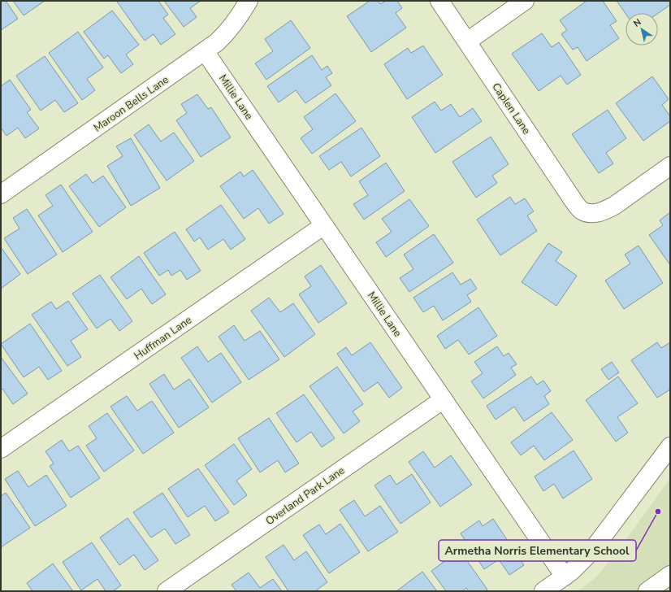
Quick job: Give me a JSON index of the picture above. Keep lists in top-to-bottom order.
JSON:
{
  "streets": {
    "street": [
      "Millie Lane",
      "Maroon Bells Lane",
      "Caplen Lane",
      "Huffman Lane",
      "Overland Park Lane"
    ]
  },
  "crossings": [
    ["Millie Lane", "Maroon Bells Lane"],
    ["Millie Lane", "Huffman Lane"],
    ["Millie Lane", "Overland Park Lane"]
  ],
  "places": ["Armetha Norris Elementary School"],
  "north": "top left"
}
